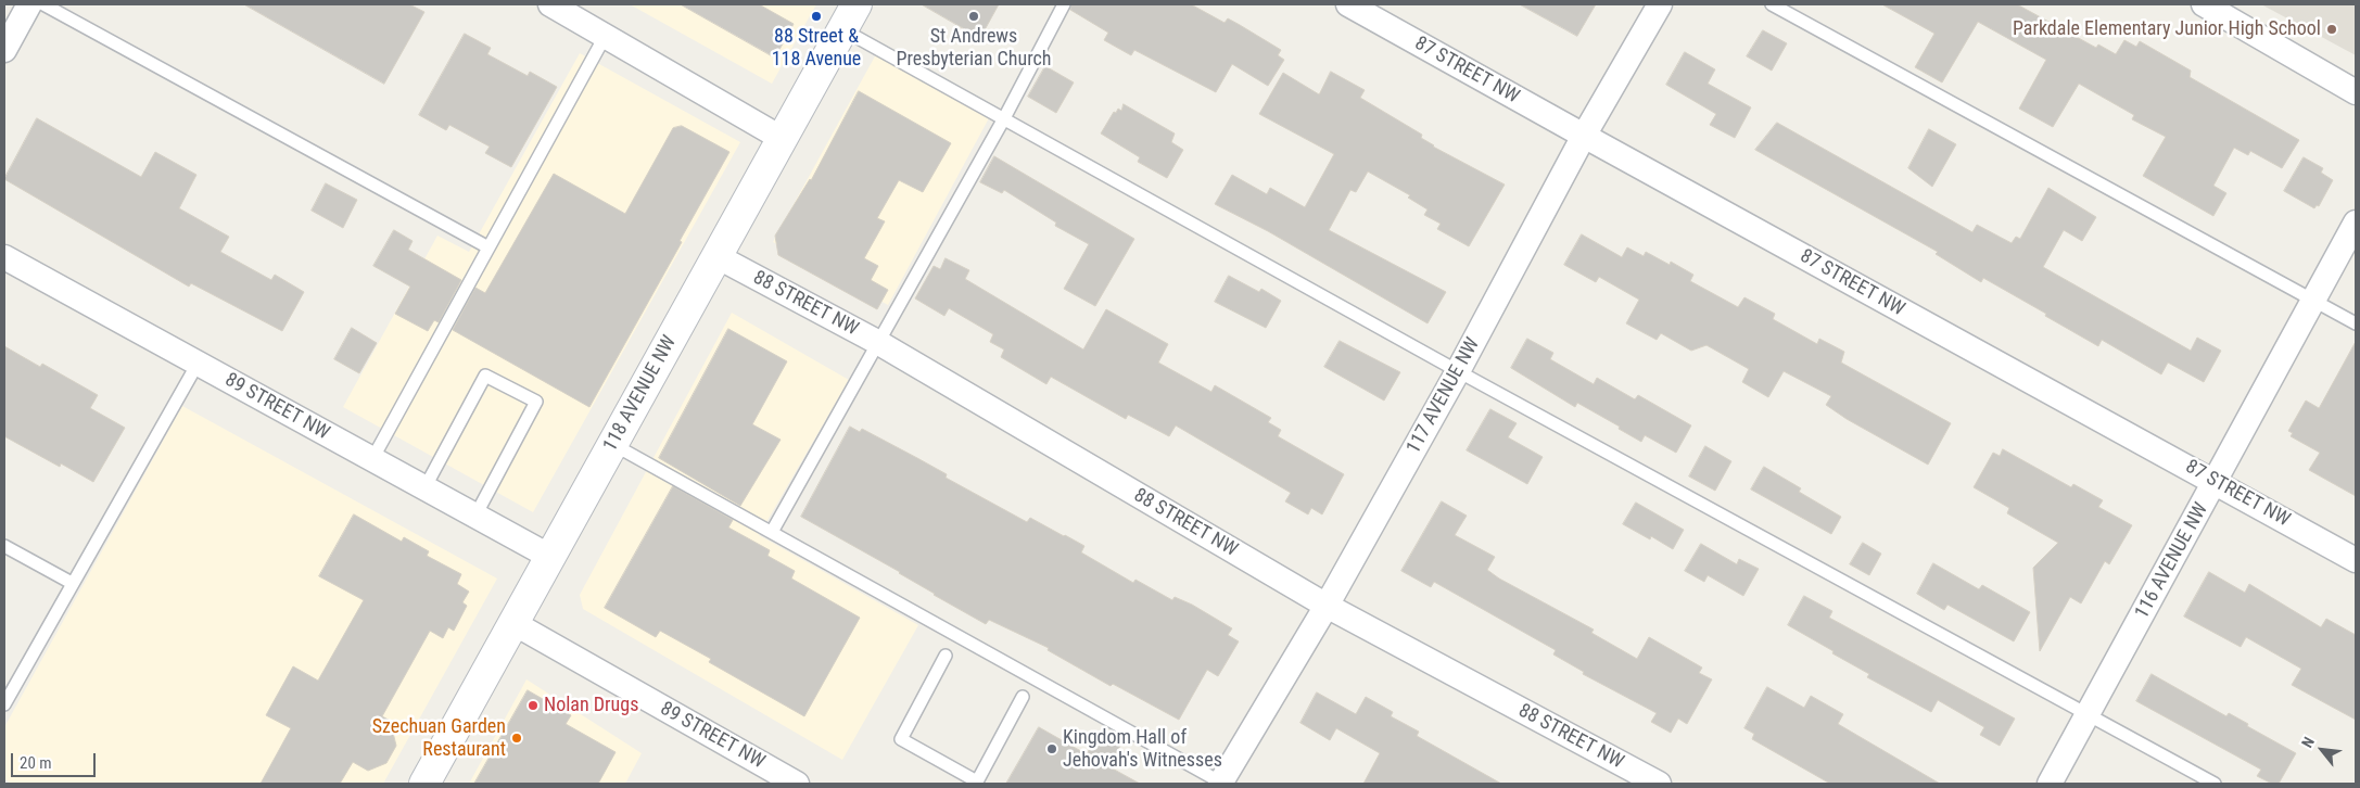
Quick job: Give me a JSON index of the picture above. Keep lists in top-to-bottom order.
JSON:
{
  "streets": {
    "main road": ["118 AVENUE NW"],
    "street": [
      "87 STREET NW",
      "88 STREET NW",
      "117 AVENUE NW",
      "89 STREET NW",
      "116 AVENUE NW"
    ]
  },
  "crossings": [
    ["87 STREET NW", "117 AVENUE NW"],
    ["87 STREET NW", "116 AVENUE NW"],
    ["88 STREET NW", "118 AVENUE NW"],
    ["88 STREET NW", "117 AVENUE NW"],
    ["118 AVENUE NW", "89 STREET NW"]
  ],
  "places": [
    "88 Street & 118 Avenue",
    "St Andrews Presbyterian Church",
    "Parkdale Elementary Junior High School",
    "Nolan Drugs",
    "Szechuan Garden Restaurant",
    "Kingdom Hall of Jehovah's Witnesses"
  ],
  "scale_bar": "20 m",
  "north": "top left"
}
